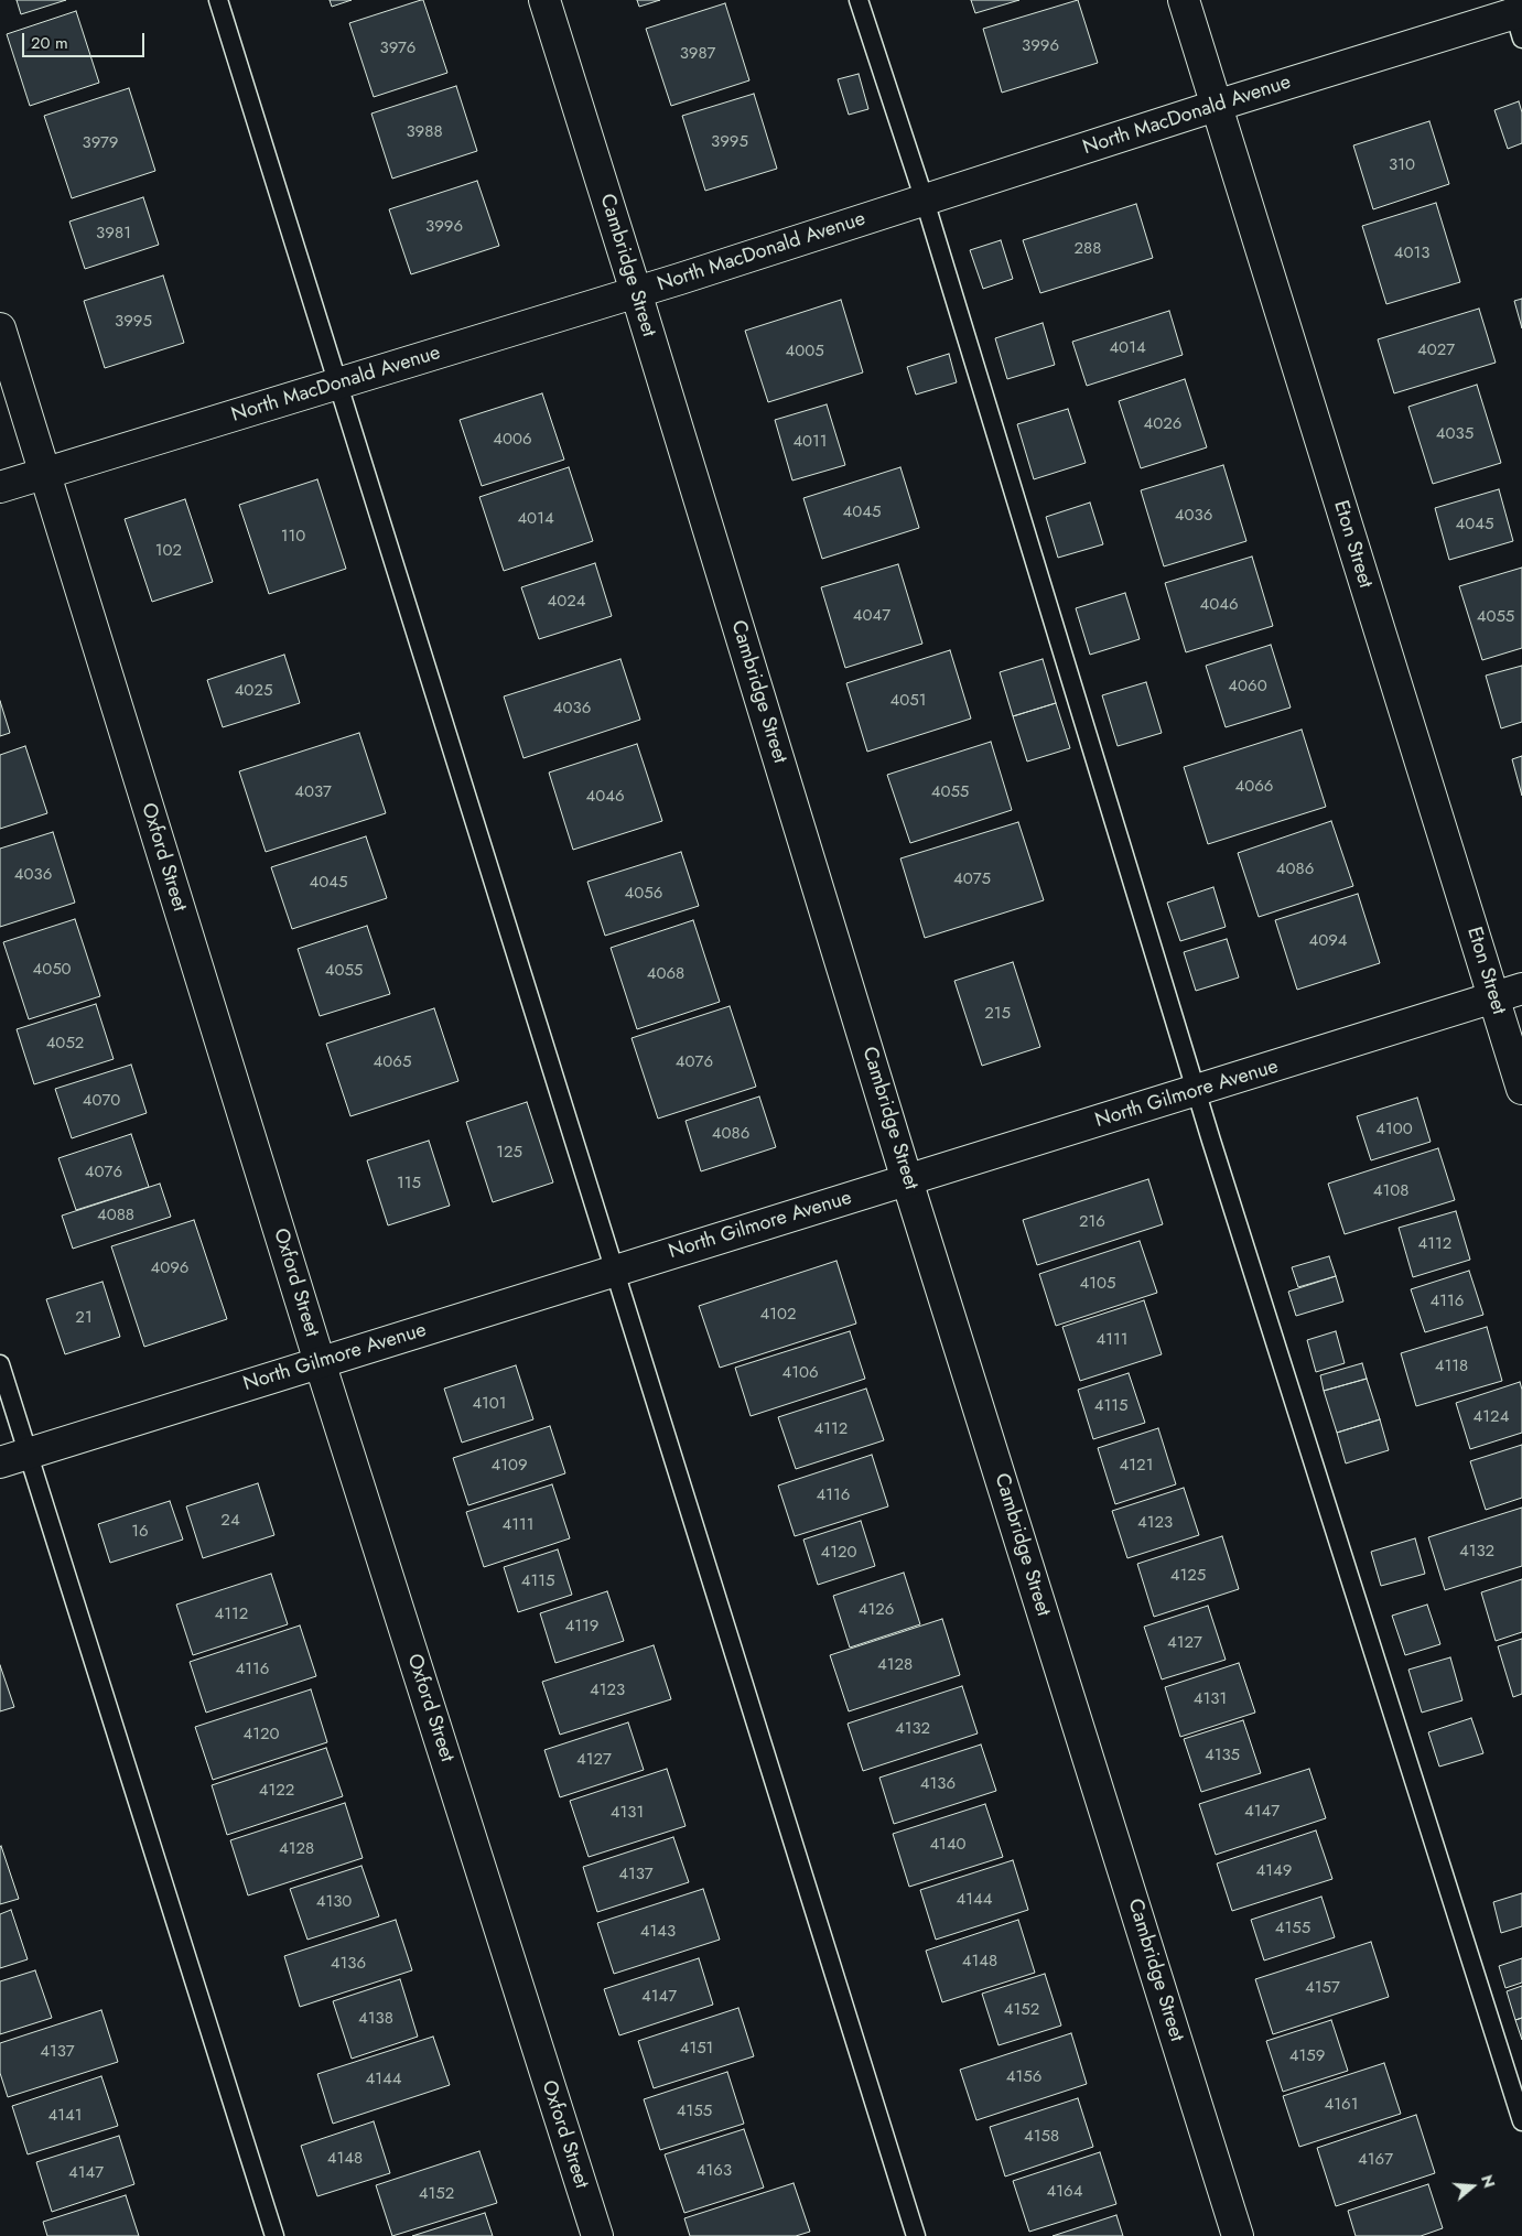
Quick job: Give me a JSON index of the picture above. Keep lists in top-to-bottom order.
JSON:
{
  "streets": {
    "street": [
      "North MacDonald Avenue",
      "Cambridge Street",
      "Eton Street",
      "Oxford Street",
      "North Gilmore Avenue"
    ]
  },
  "crossings": [
    ["North MacDonald Avenue", "Cambridge Street"],
    ["North MacDonald Avenue", "Eton Street"],
    ["North MacDonald Avenue", "Oxford Street"],
    ["Cambridge Street", "North Gilmore Avenue"],
    ["Eton Street", "North Gilmore Avenue"],
    ["Oxford Street", "North Gilmore Avenue"]
  ],
  "house_numbers": [
    "3996",
    "3976",
    "3987",
    "3988",
    "3995",
    "3979",
    "310",
    "3996",
    "3981",
    "288",
    "4013",
    "3995",
    "4014",
    "4027",
    "4005",
    "4026",
    "4035",
    "4006",
    "4011",
    "4045",
    "4036",
    "4014",
    "4045",
    "110",
    "102",
    "4024",
    "4046",
    "4047",
    "4055",
    "4060",
    "4025",
    "4051",
    "4036",
    "4066",
    "4037",
    "4055",
    "4046",
    "4086",
    "4036",
    "4075",
    "4045",
    "4056",
    "4094",
    "4050",
    "4055",
    "4068",
    "215",
    "4052",
    "4065",
    "4076",
    "4070",
    "4100",
    "4086",
    "125",
    "4076",
    "115",
    "4108",
    "4088",
    "216",
    "4112",
    "4096",
    "4105",
    "4116",
    "4102",
    "21",
    "4111",
    "4118",
    "4106",
    "4101",
    "4115",
    "4124",
    "4112",
    "4109",
    "4121",
    "4116",
    "24",
    "4123",
    "4111",
    "16",
    "4132",
    "4120",
    "4125",
    "4115",
    "4126",
    "4112",
    "4119",
    "4127",
    "4128",
    "4116",
    "4123",
    "4131",
    "4132",
    "4120",
    "4135",
    "4127",
    "4136",
    "4122",
    "4147",
    "4131",
    "4140",
    "4128",
    "4149",
    "4137",
    "4144",
    "4130",
    "4155",
    "4143",
    "4148",
    "4136",
    "4157",
    "4147",
    "4152",
    "4138",
    "4151",
    "4137",
    "4159",
    "4156",
    "4144",
    "4161",
    "4155",
    "4141",
    "4158",
    "4148",
    "4167",
    "4163",
    "4147",
    "4164",
    "4152"
  ],
  "scale_bar": "20 m",
  "north": "right"
}
